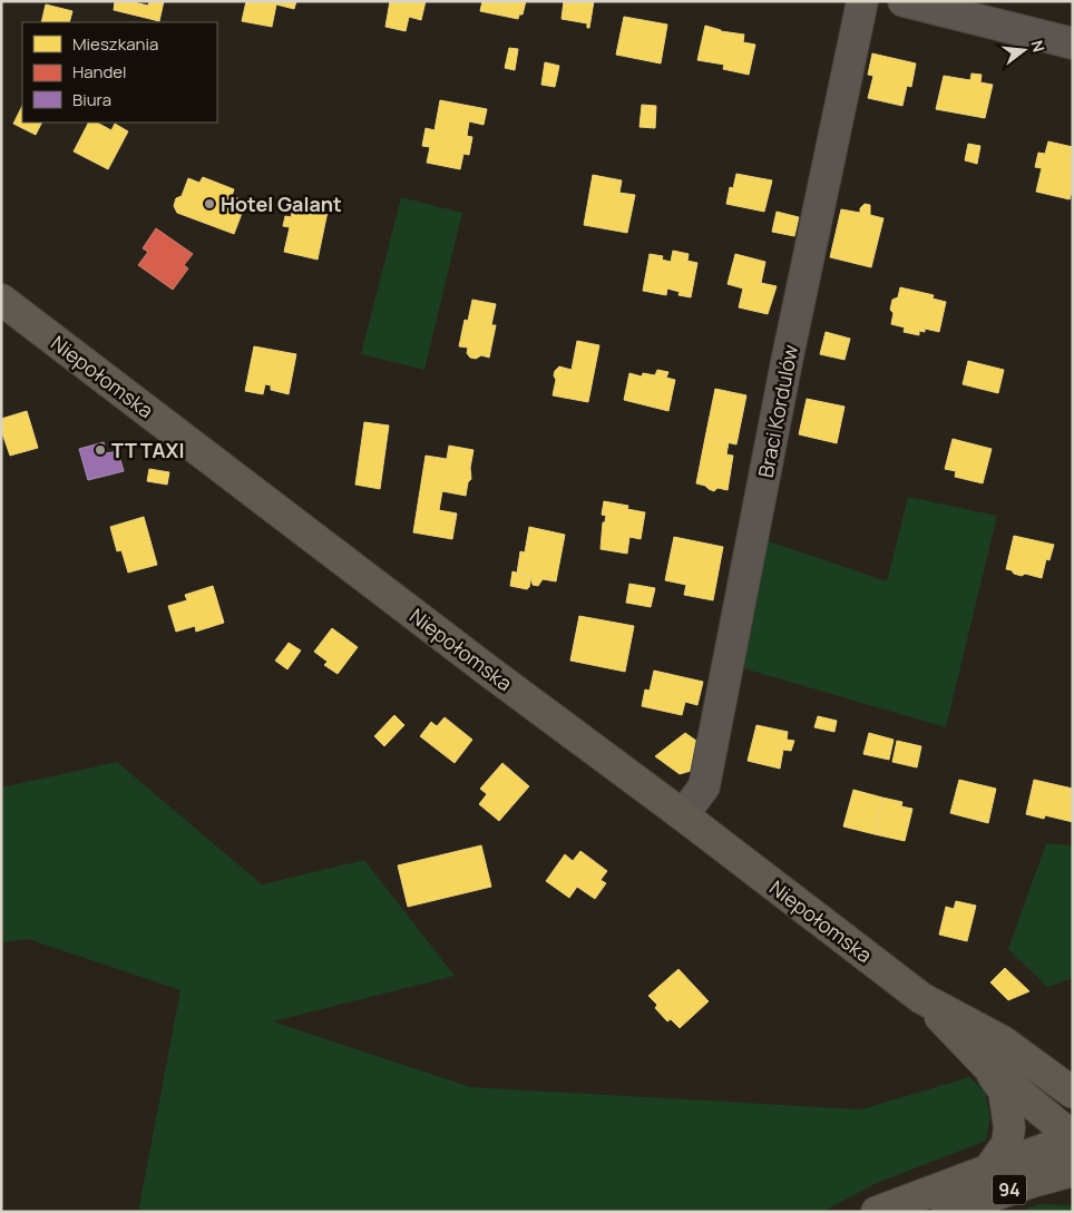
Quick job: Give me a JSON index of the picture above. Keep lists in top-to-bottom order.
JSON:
{
  "streets": {
    "main road": ["Niepołomska", "94"],
    "street": ["Braci Kordulów"]
  },
  "crossings": [
    ["Niepołomska", "Braci Kordulów"],
    ["Niepołomska", "94"]
  ],
  "places": ["Hotel Galant", "TT TAXI"],
  "legend": ["Mieszkania", "Handel", "Biura"],
  "north": "right"
}
